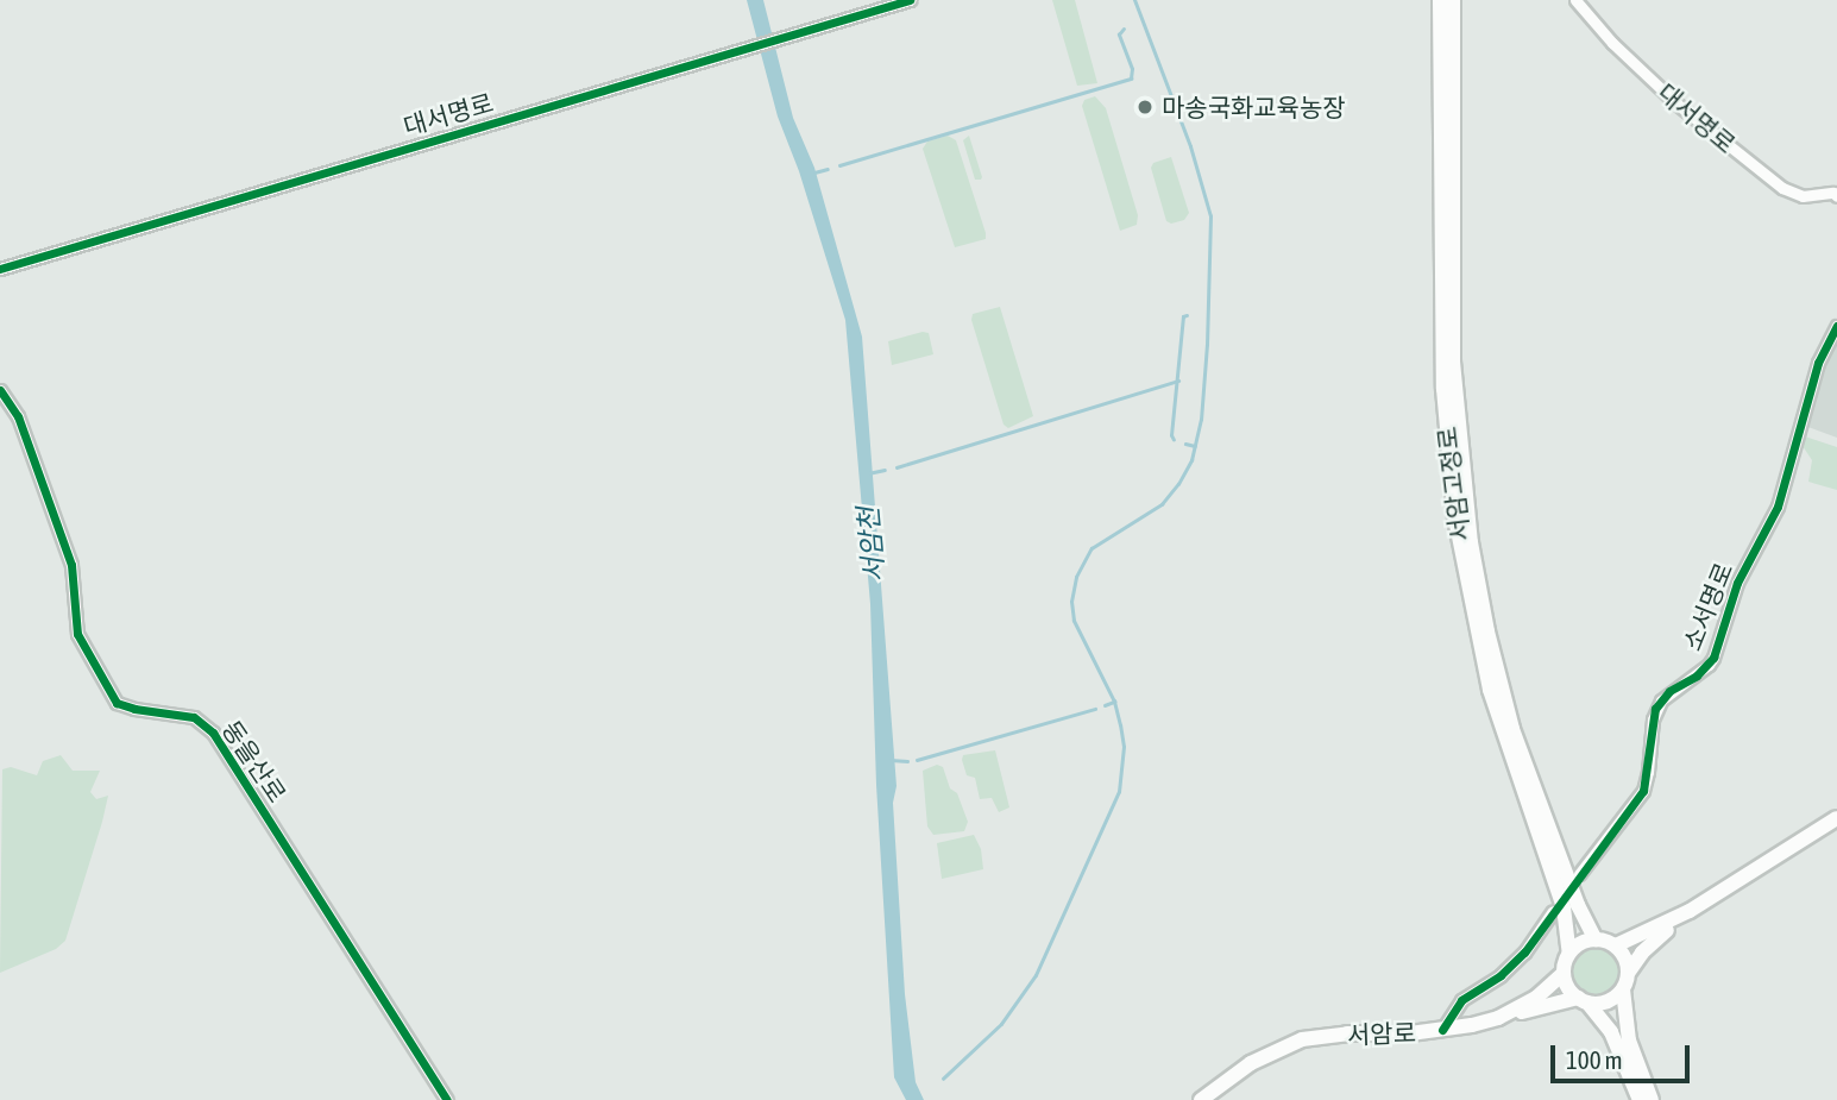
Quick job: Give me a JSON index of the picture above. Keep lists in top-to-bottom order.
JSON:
{
  "streets": {
    "main road": ["서암고정로", "서암로"],
    "street": ["대서명로", "소서명로", "동을산로"]
  },
  "crossings": [
    ["서암고정로", "서암로"]
  ],
  "water": ["서암천"],
  "places": ["마송국화교육농장"],
  "scale_bar": "100 m"
}
